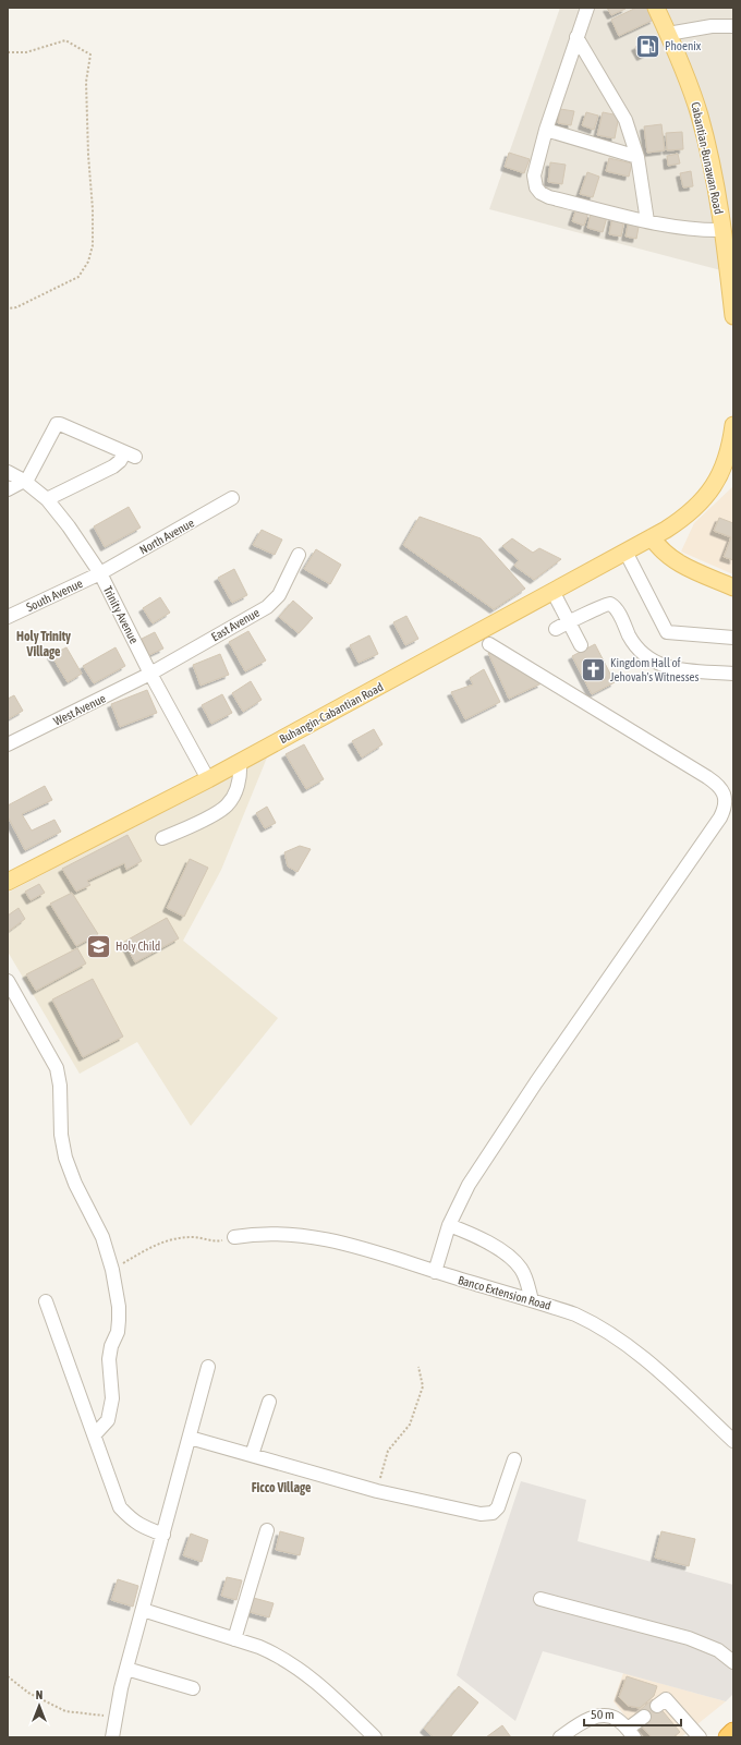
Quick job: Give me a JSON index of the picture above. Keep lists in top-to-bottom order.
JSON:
{
  "streets": {
    "main road": ["Cabantian-Bunawan Road", "Buhangin-Cabantian Road"],
    "street": [
      "North Avenue",
      "South Avenue",
      "Trinity Avenue",
      "East Avenue",
      "West Avenue",
      "Banco Extension Road"
    ]
  },
  "crossings": [
    ["North Avenue", "South Avenue"],
    ["North Avenue", "Trinity Avenue"],
    ["South Avenue", "Trinity Avenue"],
    ["Trinity Avenue", "East Avenue"],
    ["Trinity Avenue", "West Avenue"],
    ["Trinity Avenue", "Buhangin-Cabantian Road"],
    ["East Avenue", "West Avenue"]
  ],
  "districts": ["Holy Trinity Village", "Ficco Village"],
  "places": {
    "fuel station": ["Phoenix"],
    "church": ["Kingdom Hall of Jehovah's Witnesses"],
    "school or university": ["Holy Child"]
  },
  "scale_bar": "50 m",
  "north": "top"
}
